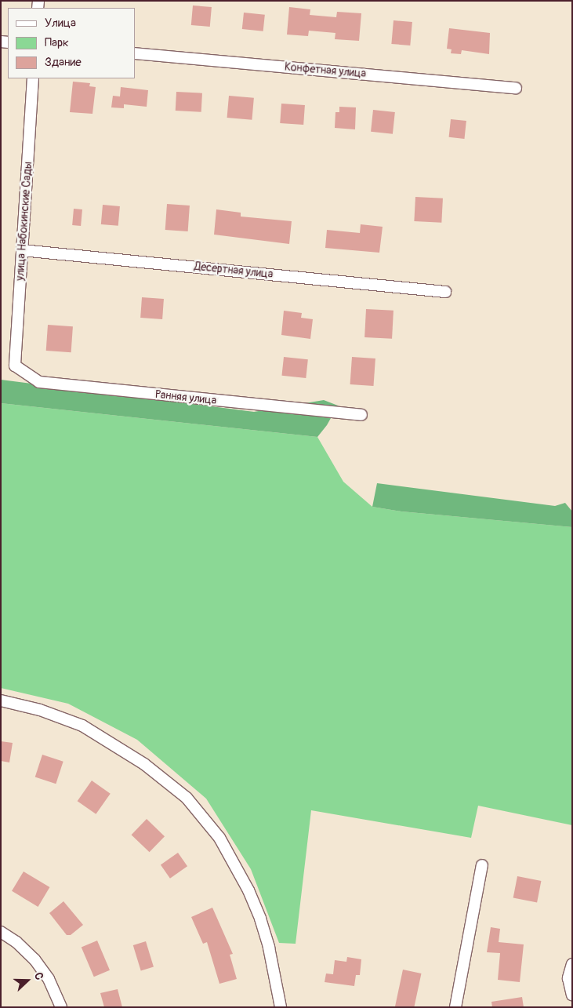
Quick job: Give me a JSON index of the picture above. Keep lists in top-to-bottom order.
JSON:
{
  "streets": {
    "street": [
      "Конфетная улица",
      "улица Набокинские Сады",
      "Десертная улица",
      "Ранняя улица"
    ]
  },
  "crossings": [
    ["улица Набокинские Сады", "Десертная улица"],
    ["улица Набокинские Сады", "Ранняя улица"]
  ],
  "legend": ["Улица", "Парк", "Здание"],
  "north": "right"
}
